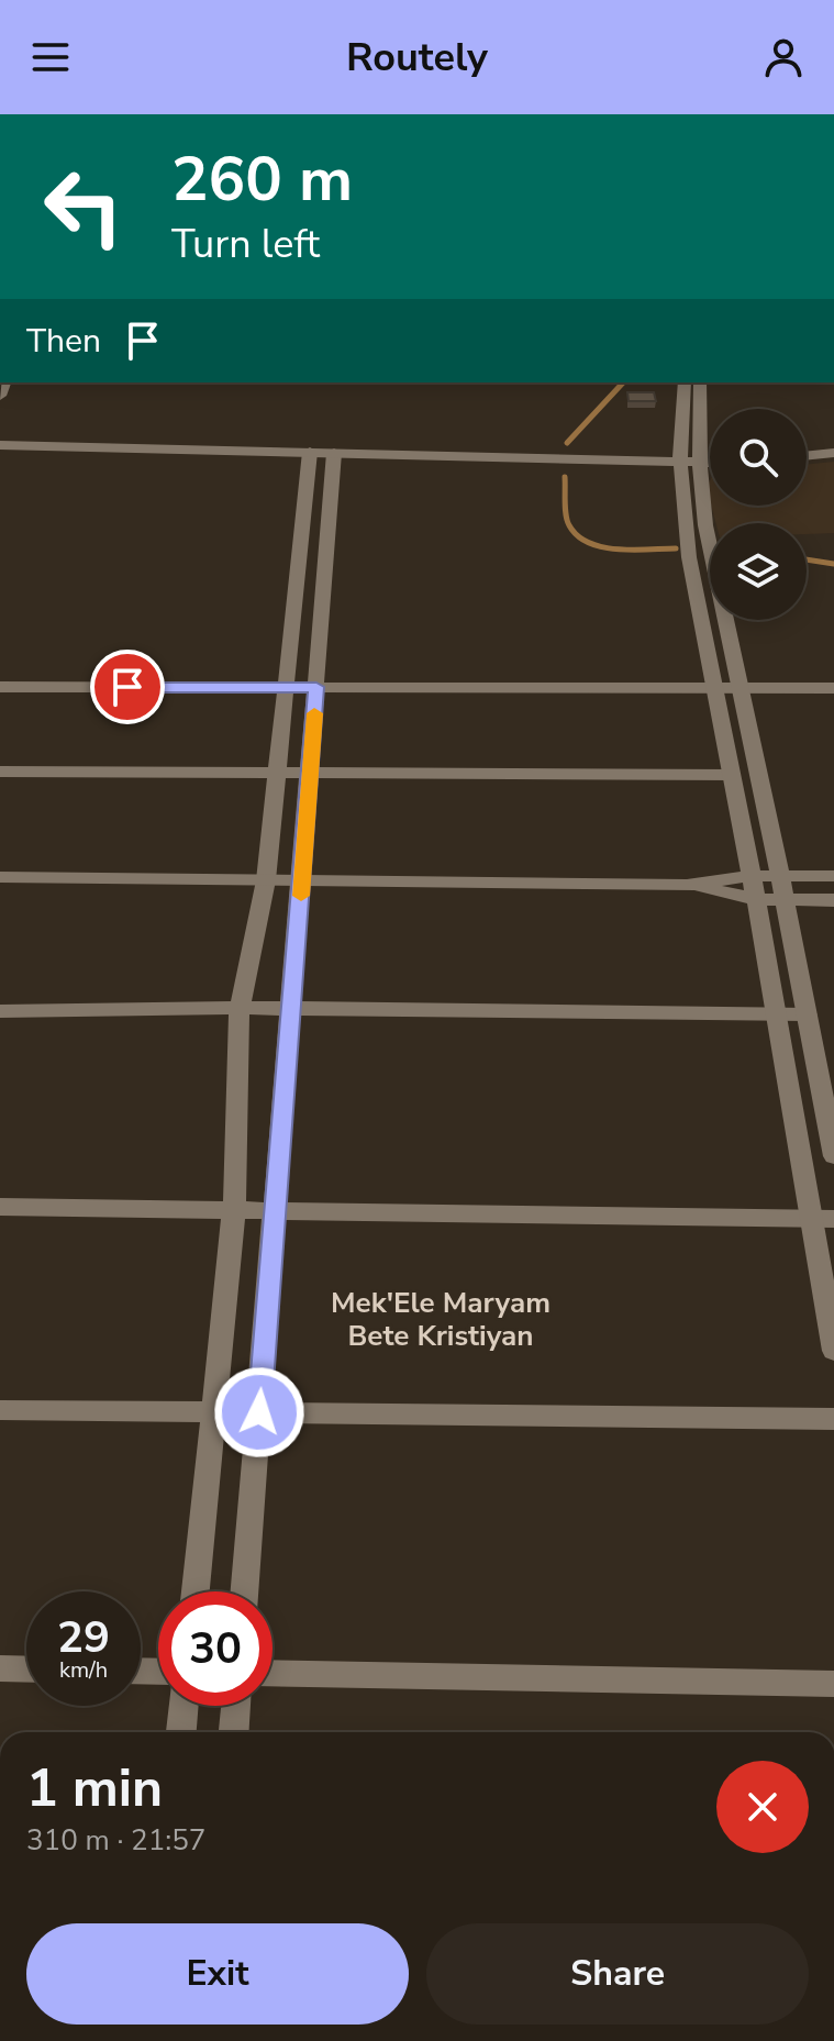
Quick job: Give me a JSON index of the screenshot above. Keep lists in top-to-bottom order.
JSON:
{
  "districts": ["Mek'Ele Maryam Bete Kristiyan"],
  "page": {
    "header": "Routely",
    "turn": ["260 m", "Turn left"],
    "then": "Then",
    "speed": "29 km/h",
    "limit": "30",
    "heading": ["1 min", "310 m · 21:57"],
    "buttons": ["Exit", "Share"]
  }
}
